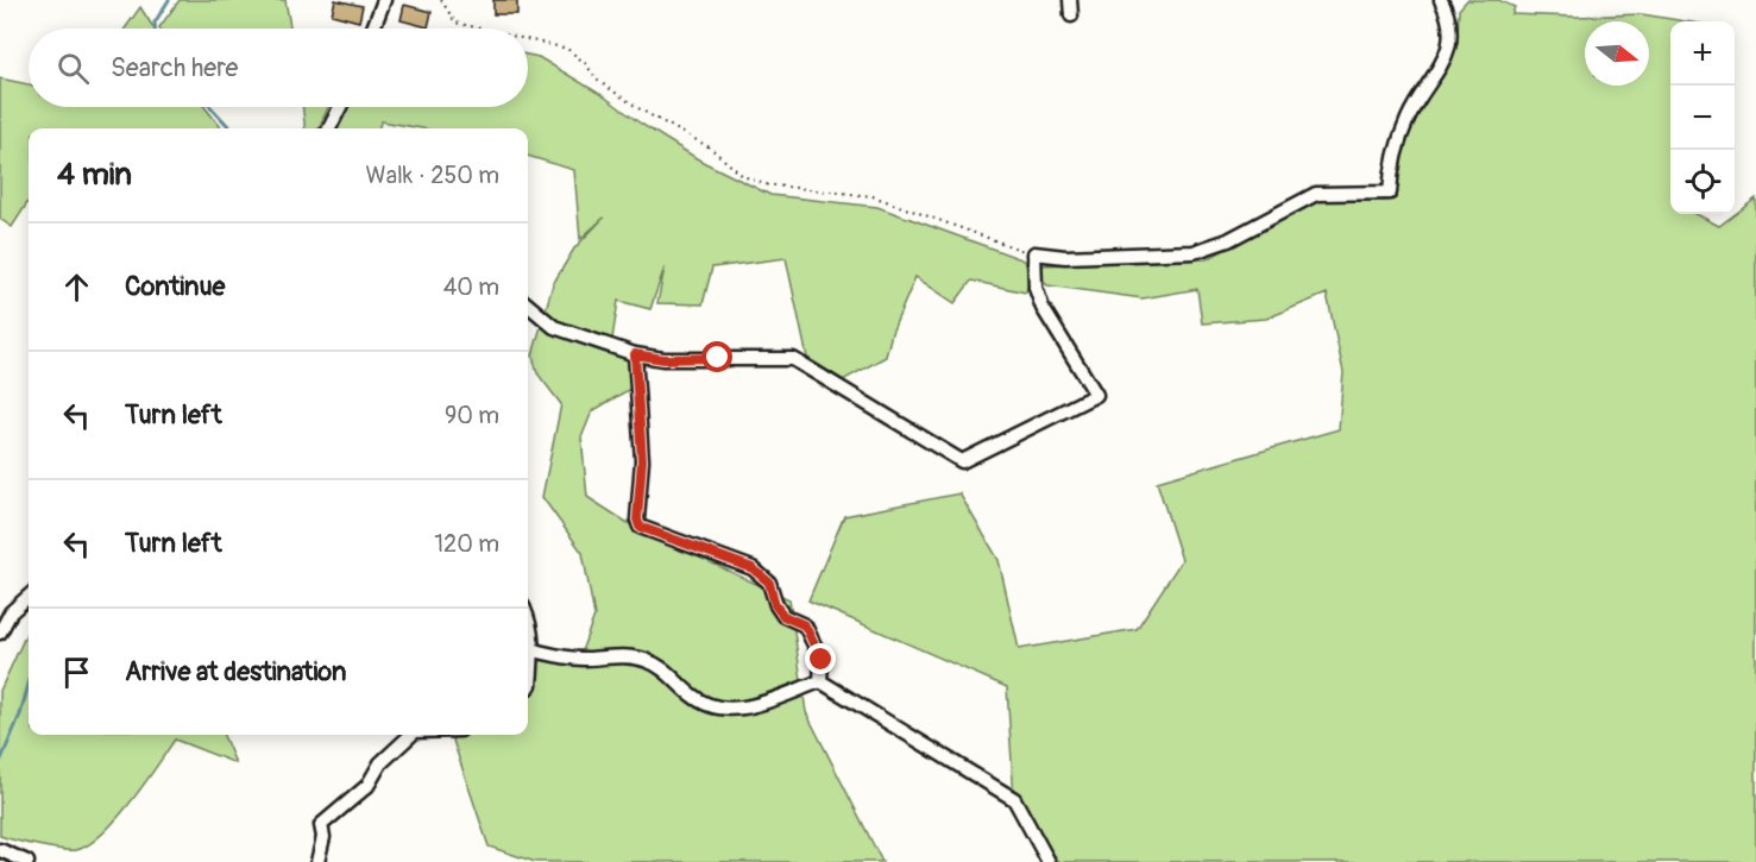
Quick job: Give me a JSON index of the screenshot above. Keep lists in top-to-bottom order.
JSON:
{
  "north": "right",
  "page": {
    "map_buttons": ["+", "−"],
    "search": "Search here",
    "heading": ["4 min", "Walk · 250 m"],
    "list": [
      ["Continue", "40 m"],
      ["Turn left", "90 m"],
      ["Turn left", "120 m"],
      "Arrive at destination"
    ]
  }
}
